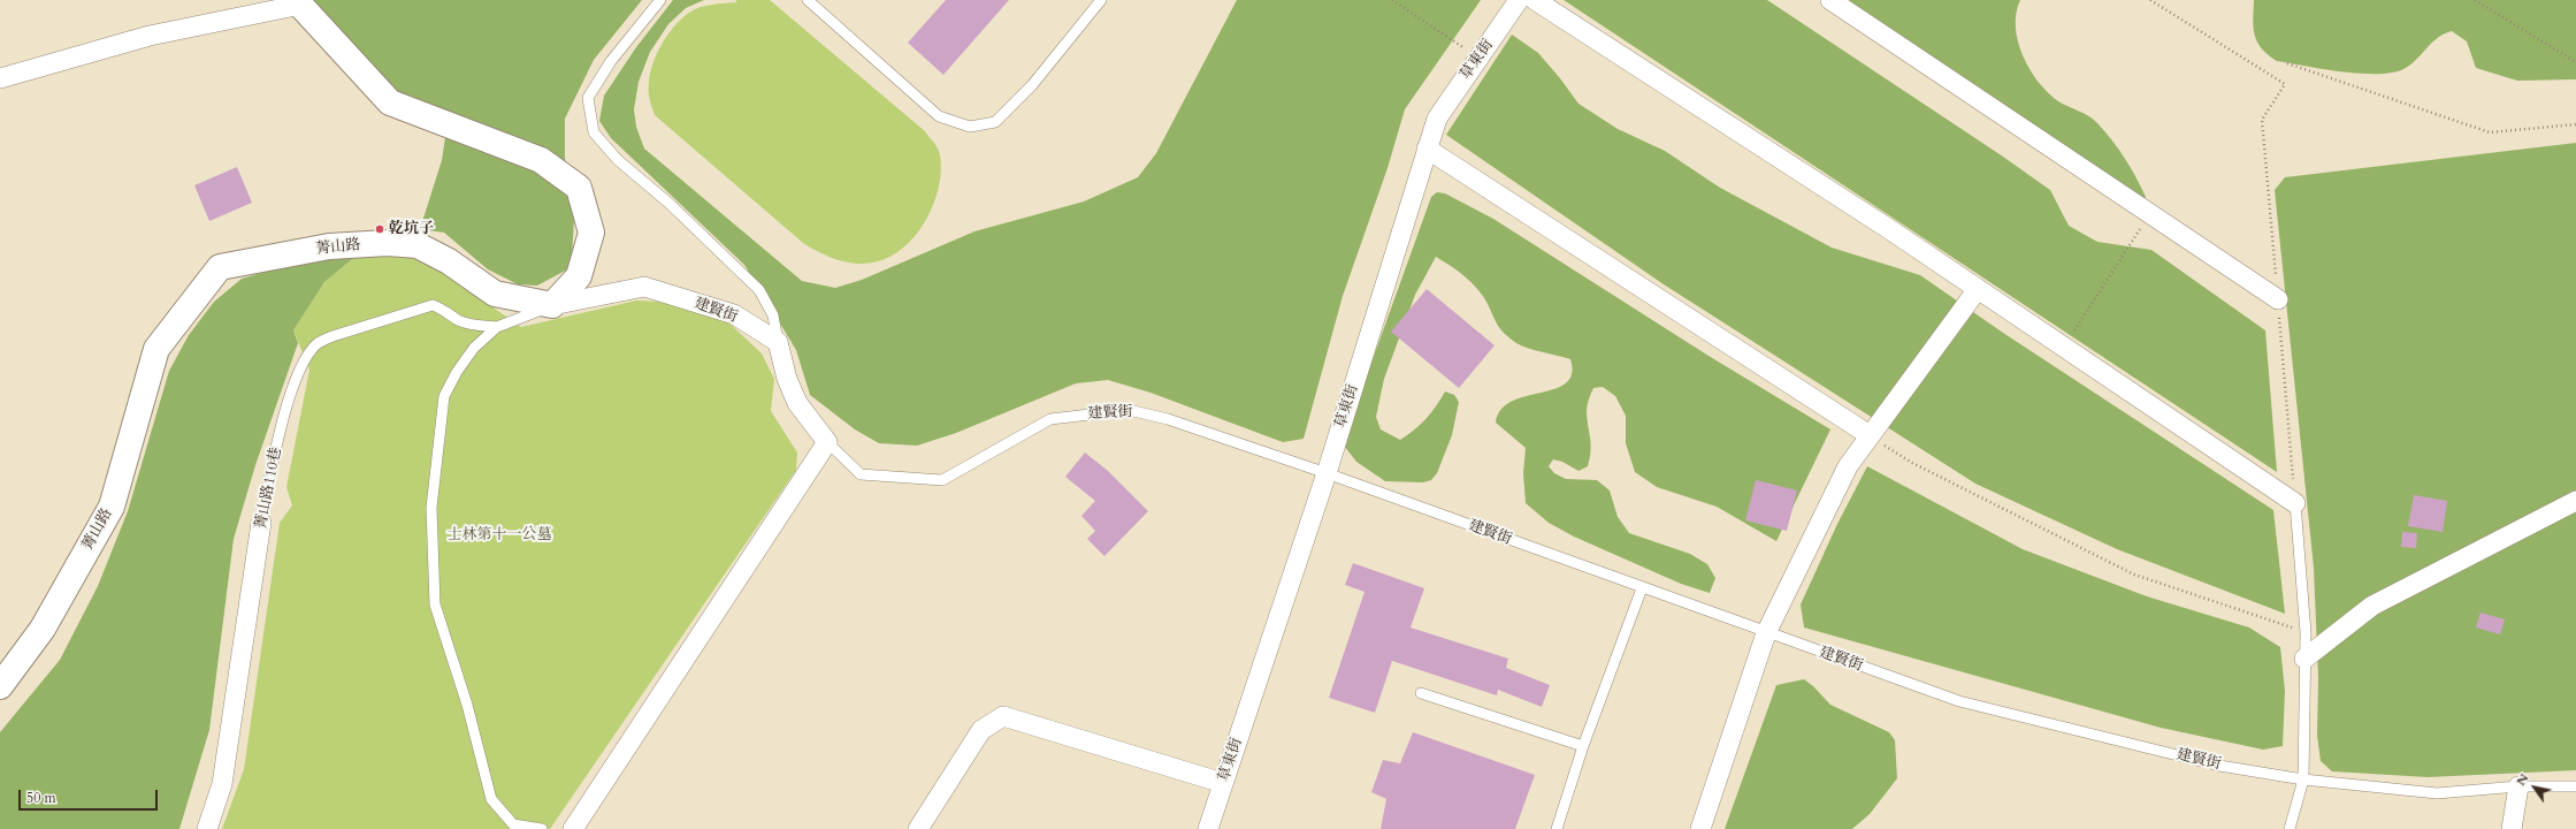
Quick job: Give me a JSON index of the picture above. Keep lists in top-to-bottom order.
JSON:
{
  "streets": {
    "street": [
      "草東街",
      "菁山路",
      "建賢街",
      "菁山路110巷"
    ]
  },
  "crossings": [
    ["草東街", "建賢街"],
    ["菁山路", "建賢街"]
  ],
  "parks": ["士林第十一公墓"],
  "places": ["乾坑子"],
  "scale_bar": "50 m",
  "north": "top left"
}
